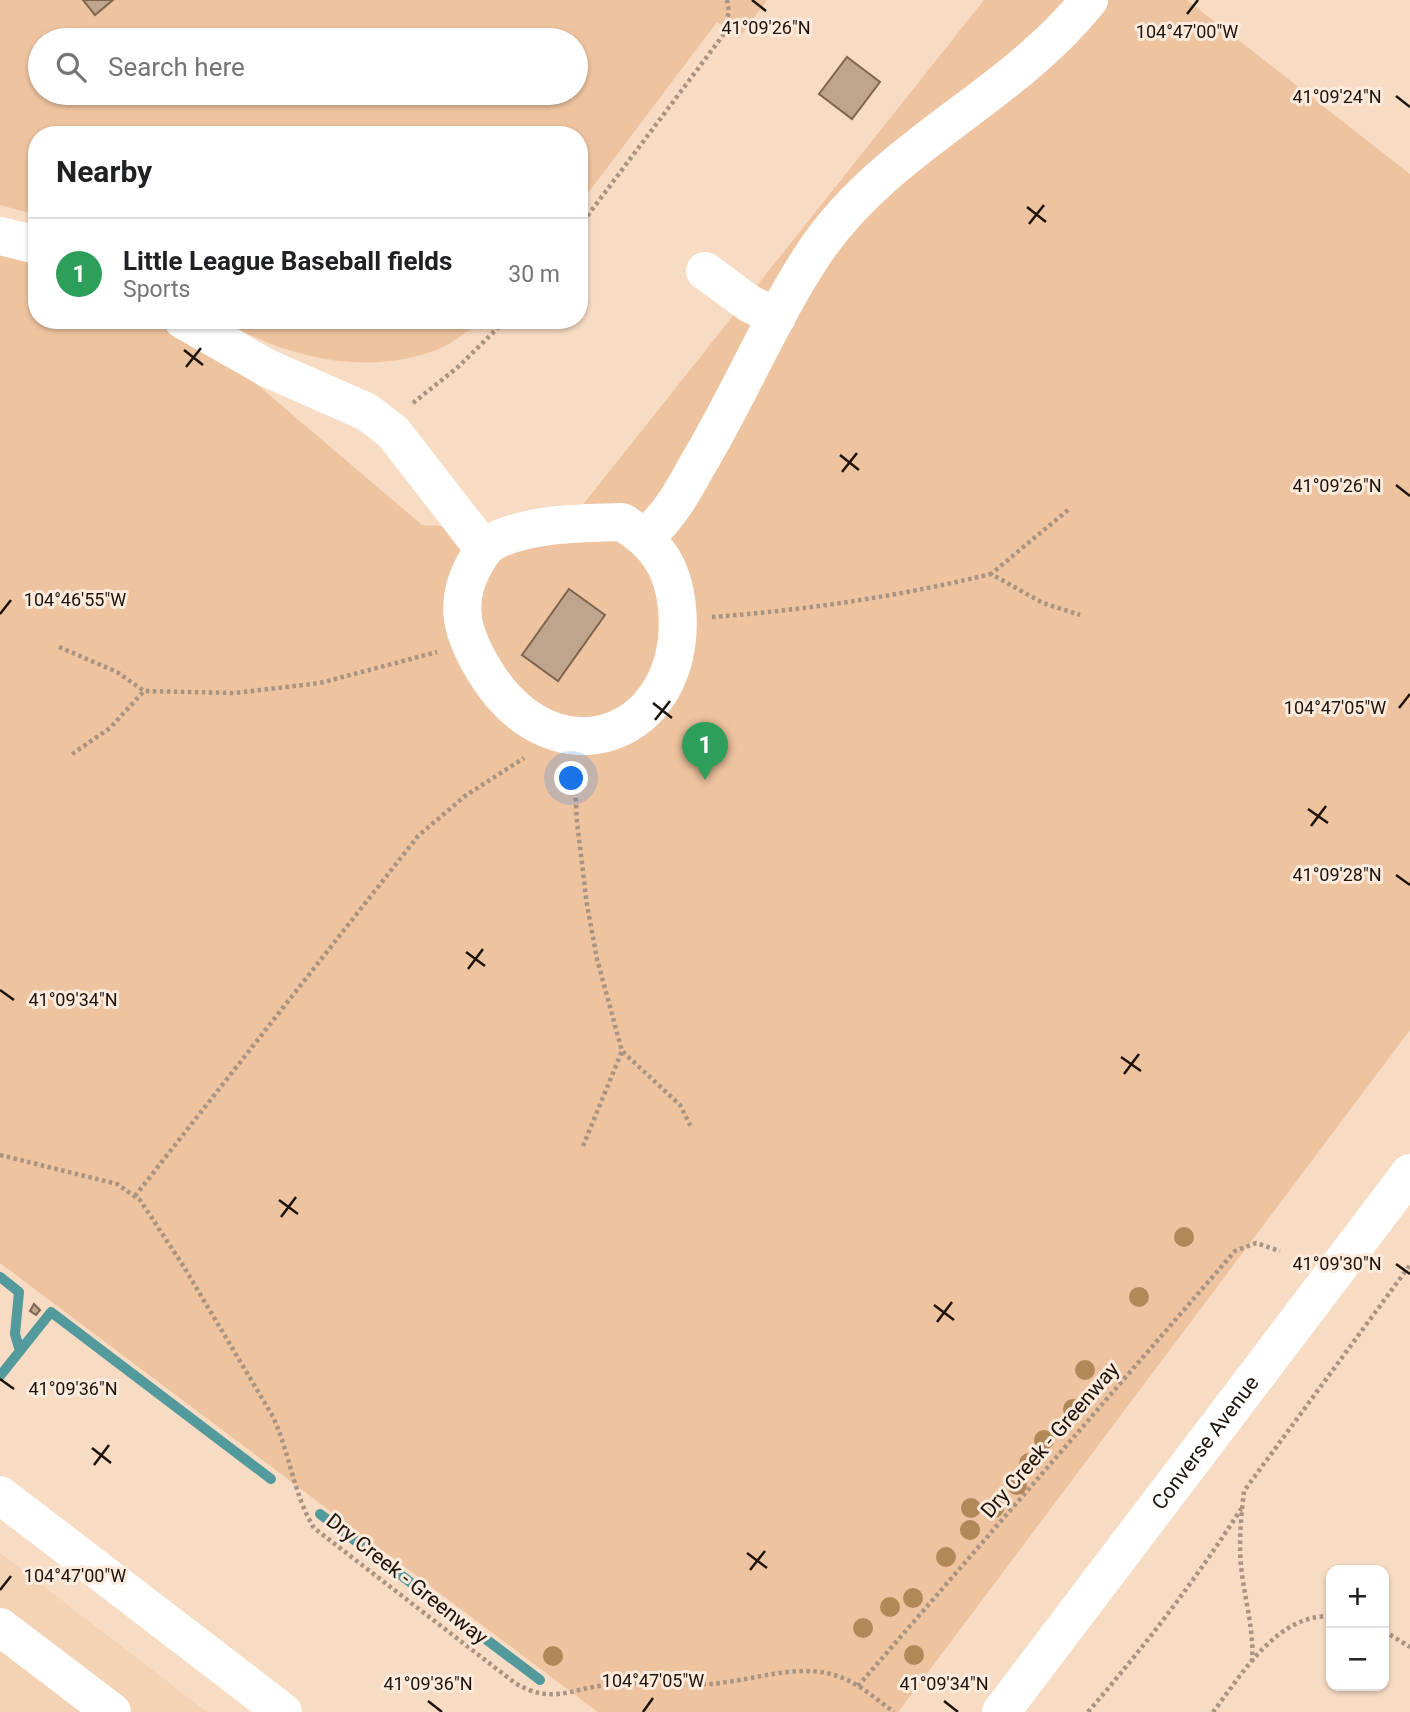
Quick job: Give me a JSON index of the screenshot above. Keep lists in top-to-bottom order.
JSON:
{
  "streets": {
    "main road": ["Converse Avenue"],
    "path": ["Dry Creek - Greenway"]
  },
  "page": {
    "search": "Search here",
    "heading": "Nearby",
    "list": [
      {
        "mark": "1",
        "name": "Little League Baseball fields",
        "note": "Sports",
        "value": "30 m"
      }
    ],
    "pins": "1",
    "map_buttons": ["+", "−"]
  },
  "coordinates": [
    "41°09'26\"N",
    "104°47'00\"W",
    "41°09'24\"N",
    "104°46'55\"W",
    "104°47'05\"W",
    "41°09'28\"N",
    "41°09'34\"N",
    "41°09'30\"N",
    "41°09'36\"N"
  ]
}
